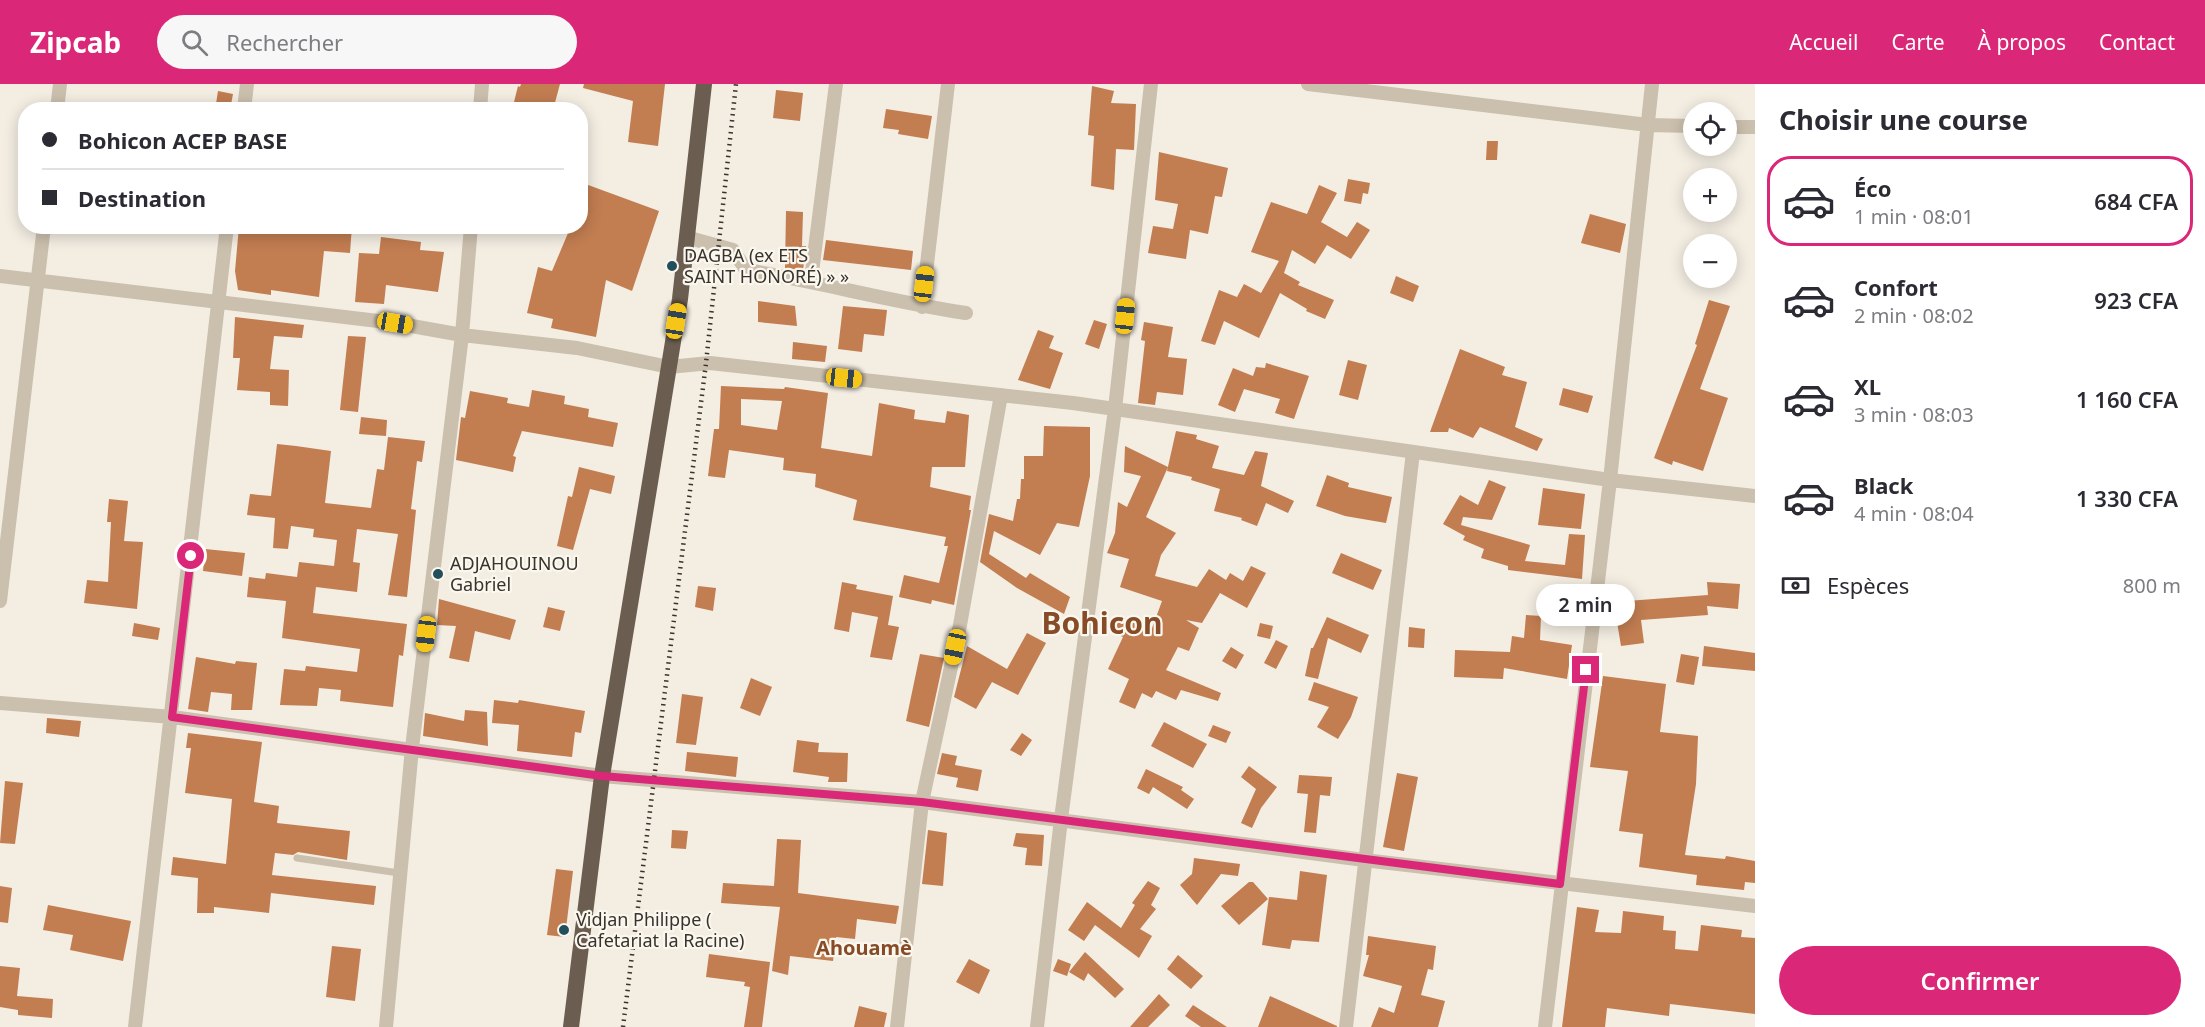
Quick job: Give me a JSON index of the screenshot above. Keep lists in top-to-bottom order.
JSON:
{
  "districts": ["Bohicon", "Ahouamè"],
  "places": ["DAGBA (ex ETS SAINT HONORÉ) » »", "ADJAHOUINOU Gabriel", "Vidjan Philippe ( Cafetariat la Racine)"],
  "page": {
    "header": "Zipcab",
    "search": "Rechercher",
    "nav": [
      "Accueil",
      "Carte",
      "À propos",
      "Contact"
    ],
    "heading": "Choisir une course",
    "map_buttons": ["+", "−"],
    "banner": ["Bohicon ACEP BASE", "Destination"],
    "list": [
      {
        "name": "Éco",
        "note": "1 min · 08:01",
        "value": "684 CFA"
      },
      {
        "name": "Confort",
        "note": "2 min · 08:02",
        "value": "923 CFA"
      },
      {
        "name": "XL",
        "note": "3 min · 08:03",
        "value": "1 160 CFA"
      },
      {
        "name": "Black",
        "note": "4 min · 08:04",
        "value": "1 330 CFA"
      }
    ],
    "pay": ["Espèces", "800 m"],
    "bubble": "2 min",
    "buttons": "Confirmer"
  }
}
